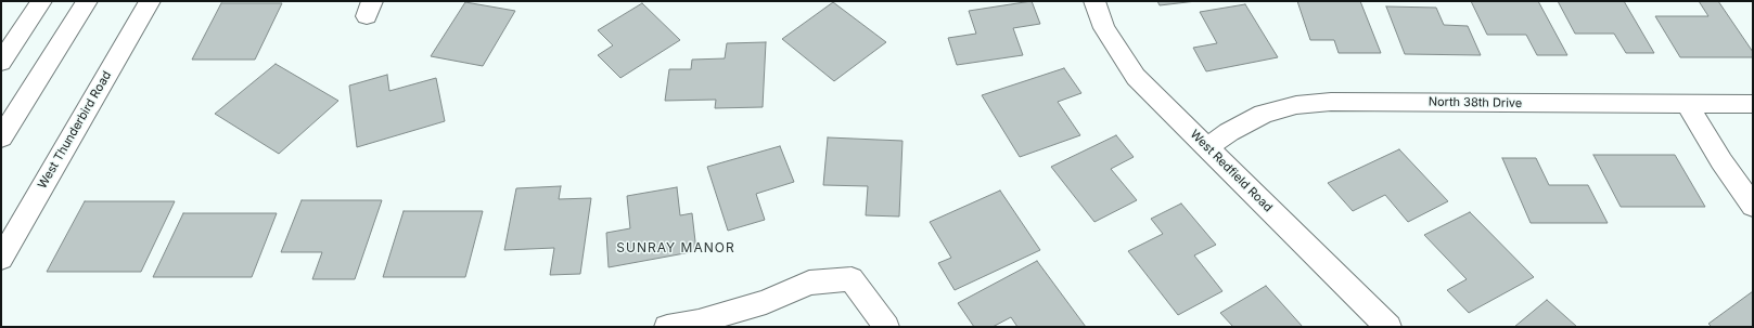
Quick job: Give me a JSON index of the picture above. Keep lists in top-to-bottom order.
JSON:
{
  "streets": {
    "street": ["North 38th Drive", "West Thunderbird Road", "West Redfield Road"]
  },
  "crossings": [
    ["North 38th Drive", "West Redfield Road"]
  ],
  "districts": ["SUNRAY MANOR"]
}
